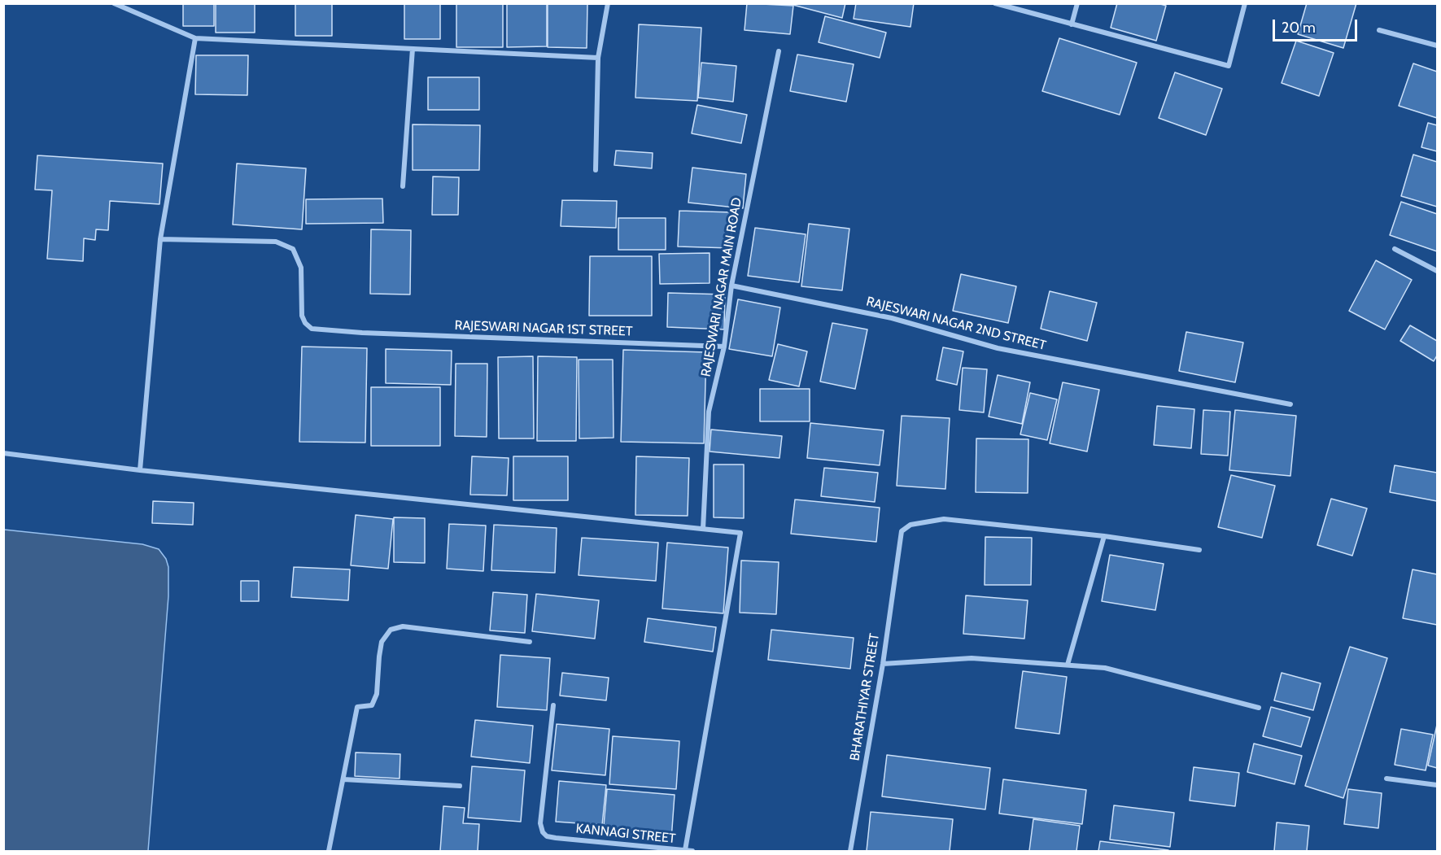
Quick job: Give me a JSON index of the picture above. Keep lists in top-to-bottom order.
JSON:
{
  "streets": {
    "street": [
      "RAJESWARI NAGAR MAIN ROAD",
      "RAJESWARI NAGAR 2ND STREET",
      "RAJESWARI NAGAR 1ST STREET",
      "BHARATHIYAR STREET",
      "KANNAGI STREET"
    ]
  },
  "crossings": [
    ["RAJESWARI NAGAR MAIN ROAD", "RAJESWARI NAGAR 2ND STREET"],
    ["RAJESWARI NAGAR MAIN ROAD", "RAJESWARI NAGAR 1ST STREET"]
  ],
  "scale_bar": "20 m"
}
